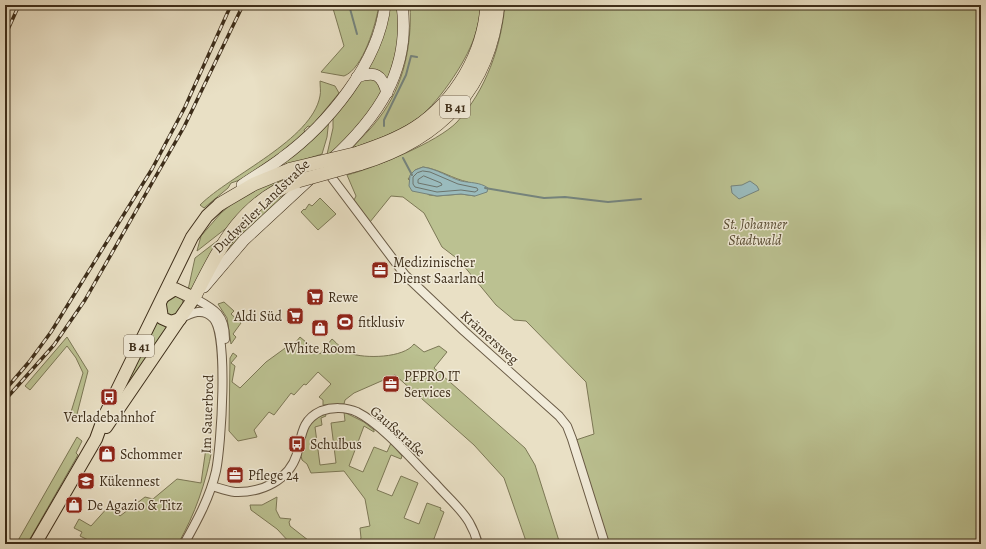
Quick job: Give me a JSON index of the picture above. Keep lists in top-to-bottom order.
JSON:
{
  "streets": {
    "highway": ["B 41"],
    "main road": ["Dudweiler Landstraße"],
    "street": ["Krämersweg", "Im Sauerbrod", "Gaußstraße"]
  },
  "crossings": [
    ["B 41", "Dudweiler Landstraße"],
    ["B 41", "Im Sauerbrod"],
    ["Dudweiler Landstraße", "Krämersweg"],
    ["Dudweiler Landstraße", "Im Sauerbrod"],
    ["Im Sauerbrod", "Gaußstraße"]
  ],
  "parks": ["St. Johanner Stadtwald"],
  "places": {
    "office": ["Medizinischer Dienst Saarland", "PFPRO IT Services", "Pflege 24"],
    "supermarket": ["Rewe", "Aldi Süd"],
    "sports": ["fitklusiv"],
    "shop": ["White Room", "Schommer", "De Agazio & Titz"],
    "bus stop": ["Verladebahnhof", "Schulbus"],
    "school or university": ["Kükennest"]
  }
}
